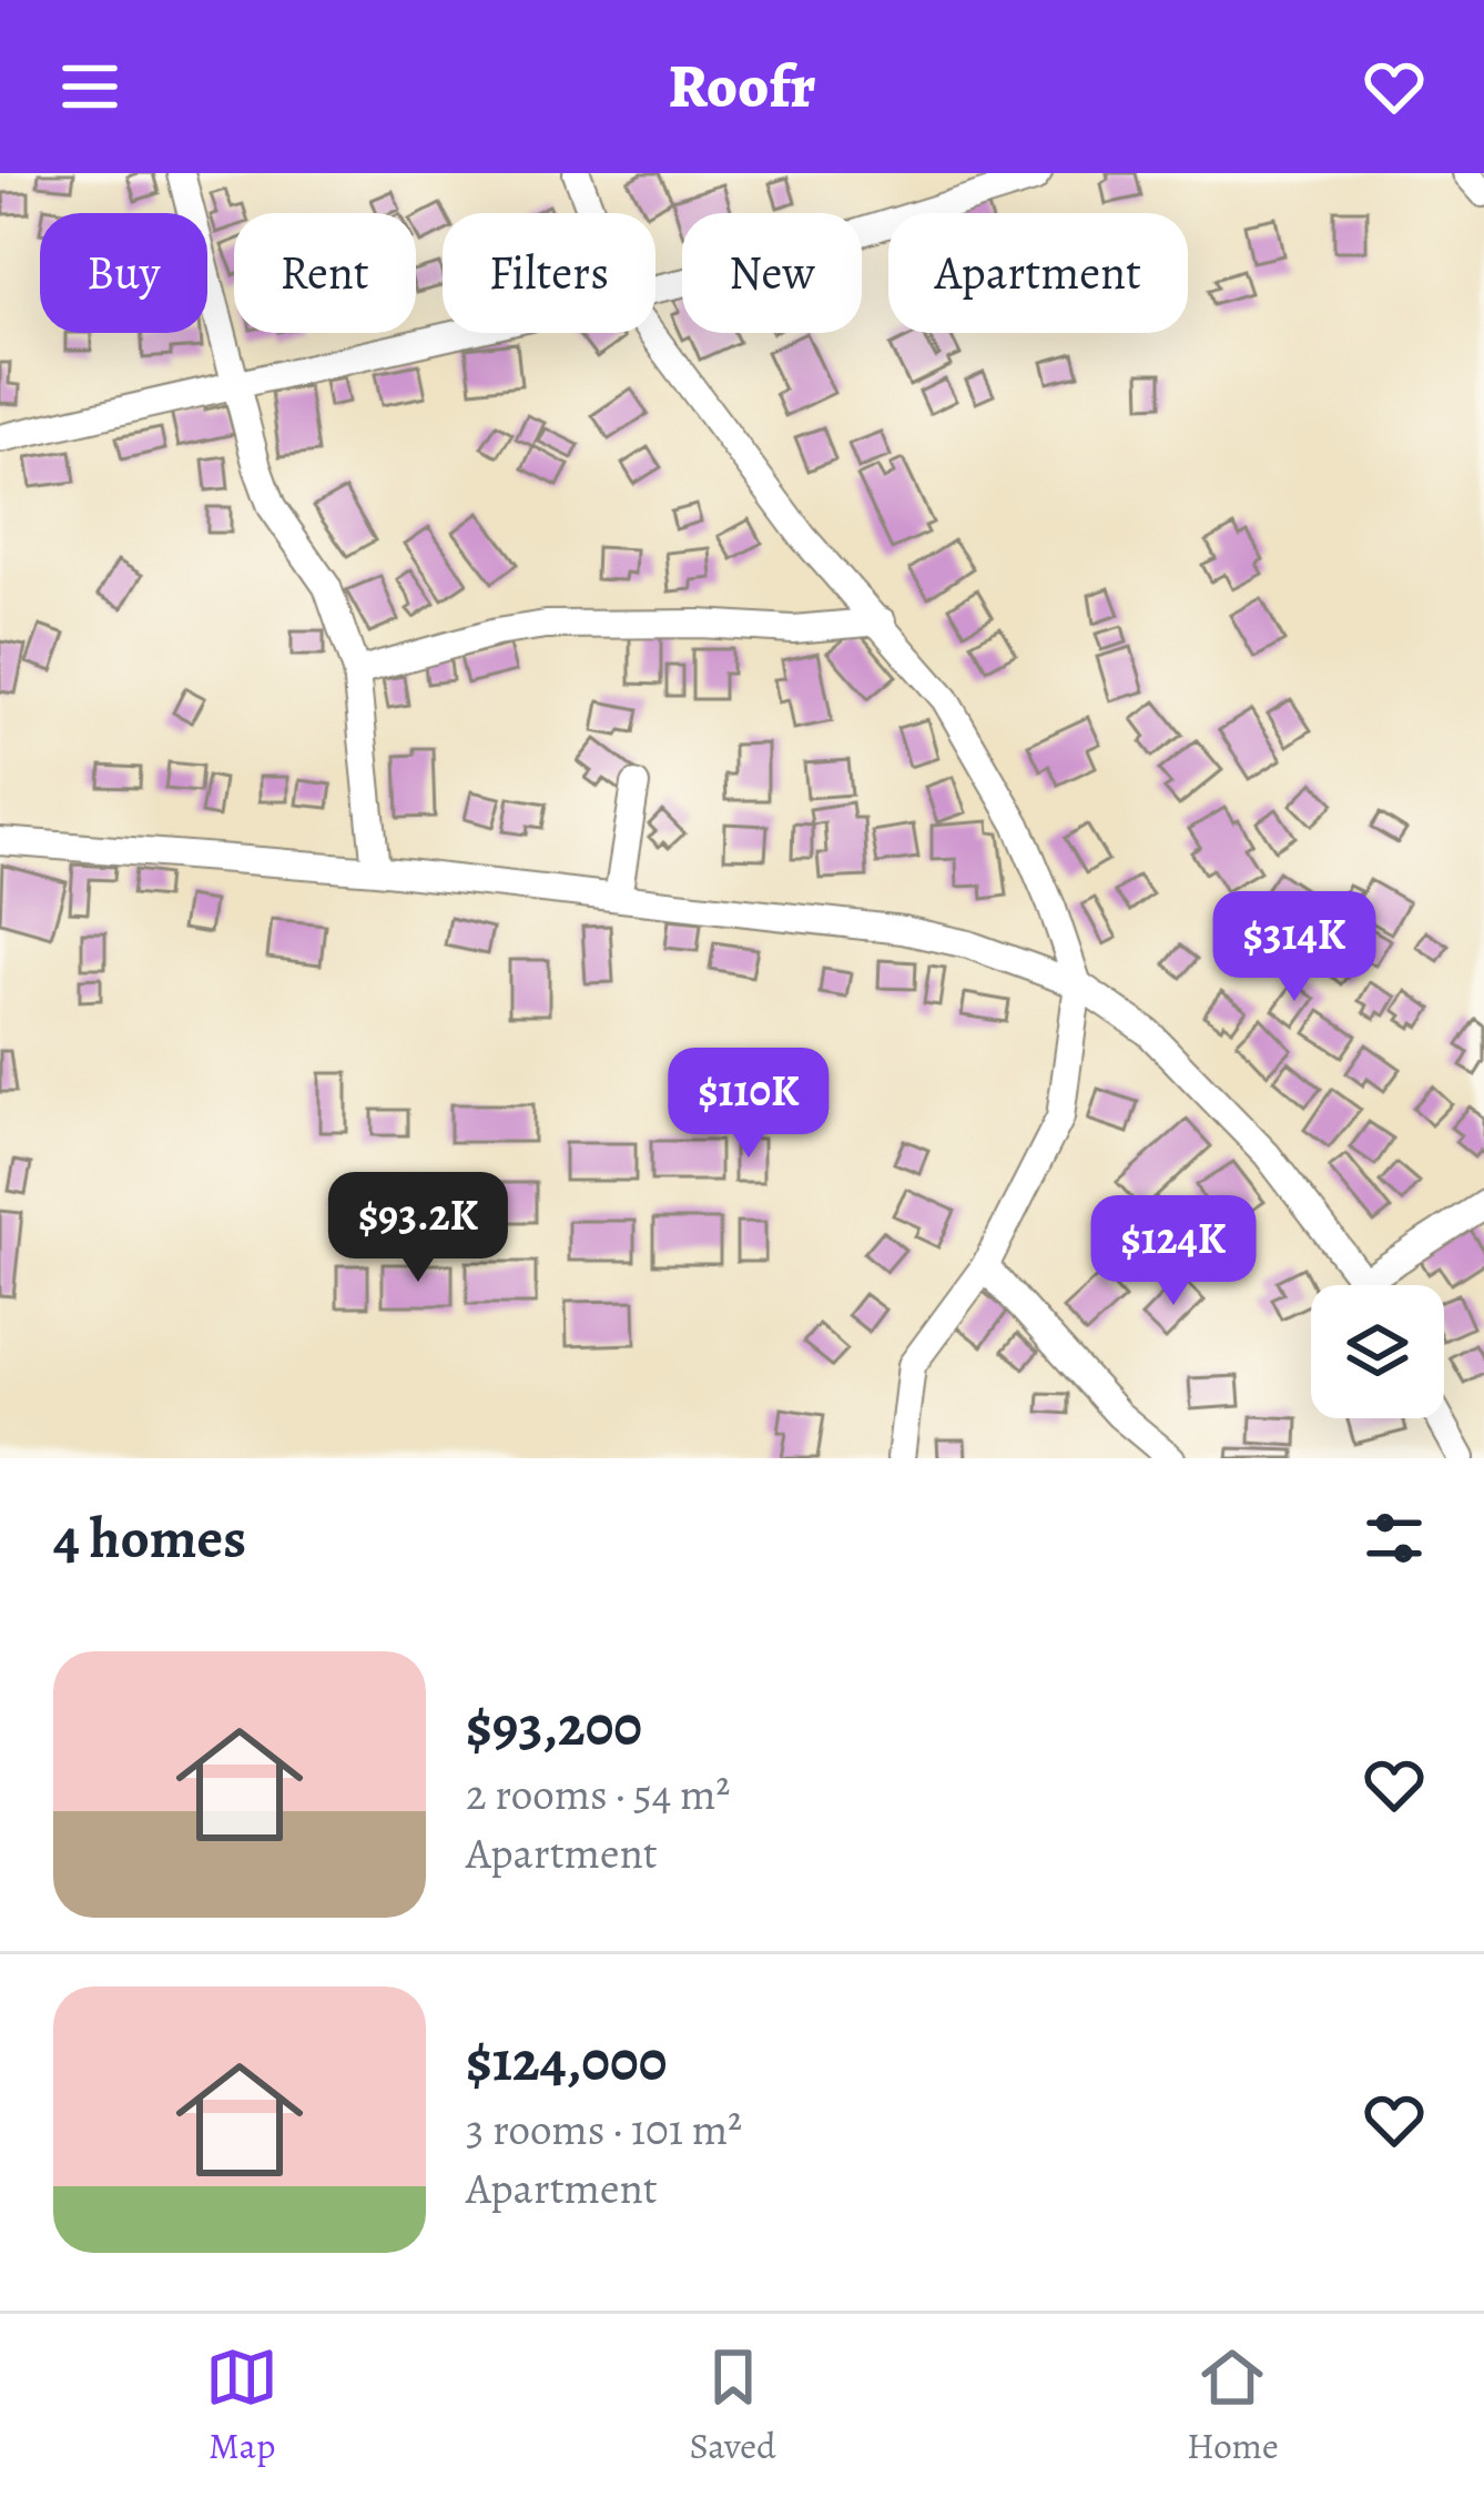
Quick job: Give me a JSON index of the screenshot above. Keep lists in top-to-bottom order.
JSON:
{
  "page": {
    "header": "Roofr",
    "chip": [
      "Buy",
      "Rent",
      "Filters",
      "New",
      "Apartment"
    ],
    "price": [
      "$314K",
      "$110K",
      "$93.2K",
      "$124K"
    ],
    "heading": "4 homes",
    "list": [
      {
        "name": "$93,200",
        "note": "2 rooms · 54 m² · Apartment"
      },
      {
        "name": "$124,000",
        "note": "3 rooms · 101 m² · Apartment"
      }
    ],
    "tabs": ["Map", "Saved", "Home"]
  }
}
